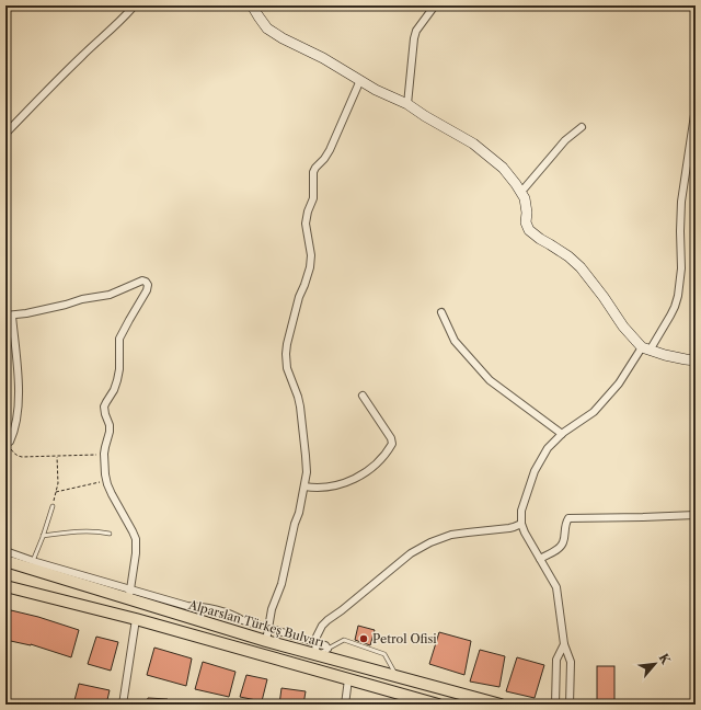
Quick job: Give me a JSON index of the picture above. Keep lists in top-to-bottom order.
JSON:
{
  "streets": {
    "main road": ["Alparslan Türkeş Bulvarı"]
  },
  "places": ["Petrol Ofisi"],
  "north": "top right"
}
